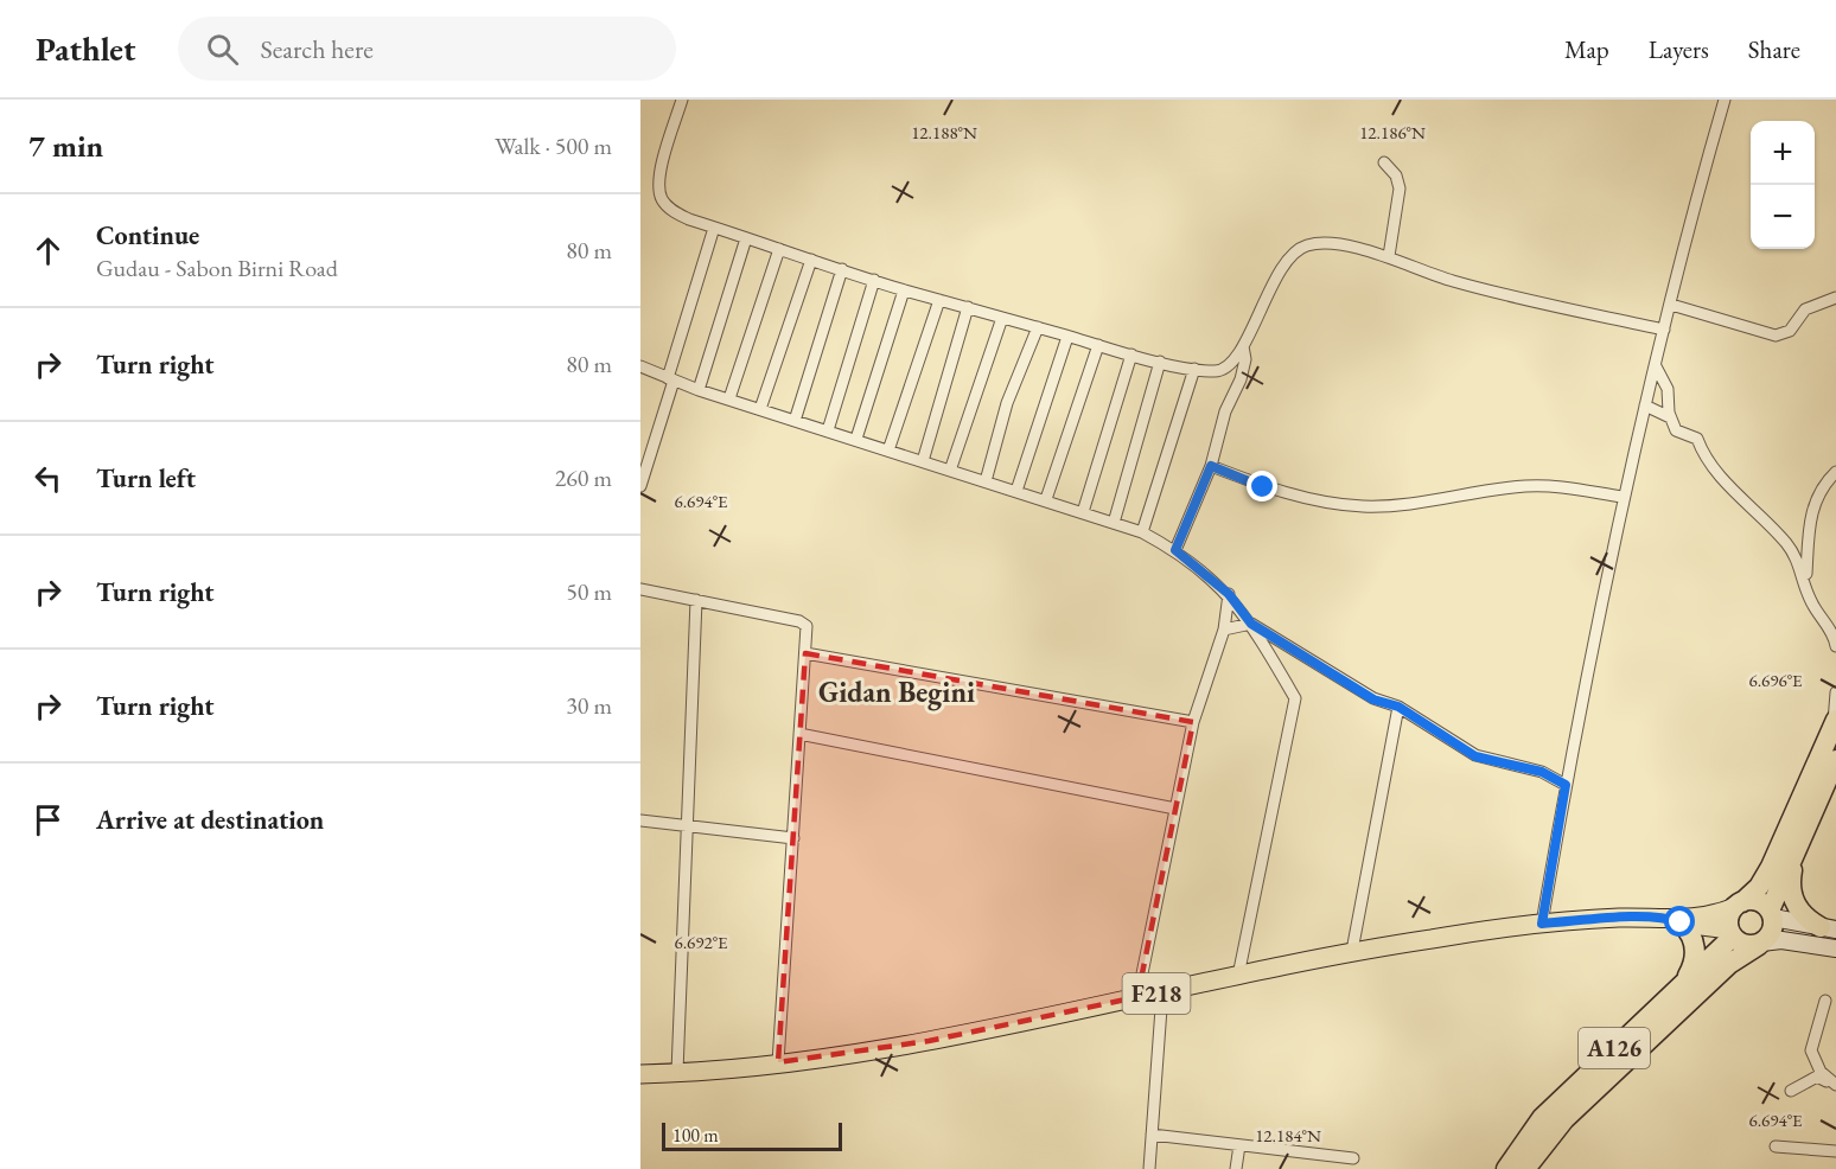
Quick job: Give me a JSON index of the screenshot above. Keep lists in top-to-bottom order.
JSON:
{
  "streets": {
    "highway": ["A126"],
    "main road": ["F218"]
  },
  "crossings": [
    ["F218", "A126"]
  ],
  "districts": ["Gidan Begini"],
  "scale_bar": "100 m",
  "page": {
    "header": "Pathlet",
    "search": "Search here",
    "nav": ["Map", "Layers", "Share"],
    "heading": ["7 min", "Walk · 500 m"],
    "map_buttons": ["+", "−"],
    "list": [
      ["Continue", "Gudau - Sabon Birni Road", "80 m"],
      ["Turn right", "80 m"],
      ["Turn left", "260 m"],
      ["Turn right", "50 m"],
      ["Turn right", "30 m"],
      "Arrive at destination"
    ],
    "scale": "100 m"
  },
  "coordinates": [
    "12.188°N",
    "12.186°N",
    "6.694°E",
    "6.696°E",
    "6.692°E",
    "12.184°N"
  ]
}
